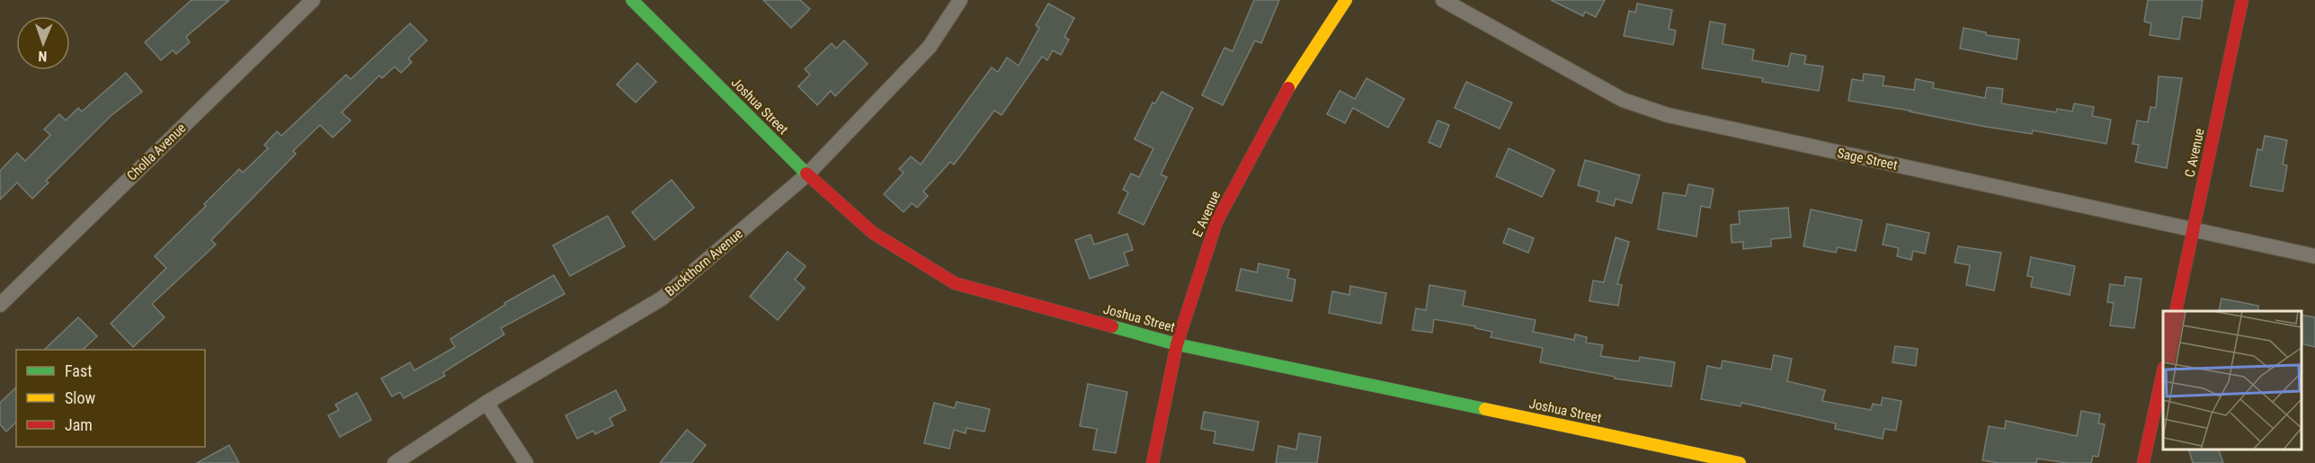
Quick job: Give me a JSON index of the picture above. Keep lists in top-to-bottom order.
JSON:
{
  "streets": {
    "street": [
      "Joshua Street",
      "Cholla Avenue",
      "C Avenue",
      "Sage Street",
      "E Avenue",
      "Buckthorn Avenue"
    ]
  },
  "crossings": [
    ["Joshua Street", "E Avenue"],
    ["Joshua Street", "Buckthorn Avenue"],
    ["C Avenue", "Sage Street"]
  ],
  "legend": ["Fast", "Slow", "Jam"],
  "north": "bottom"
}
